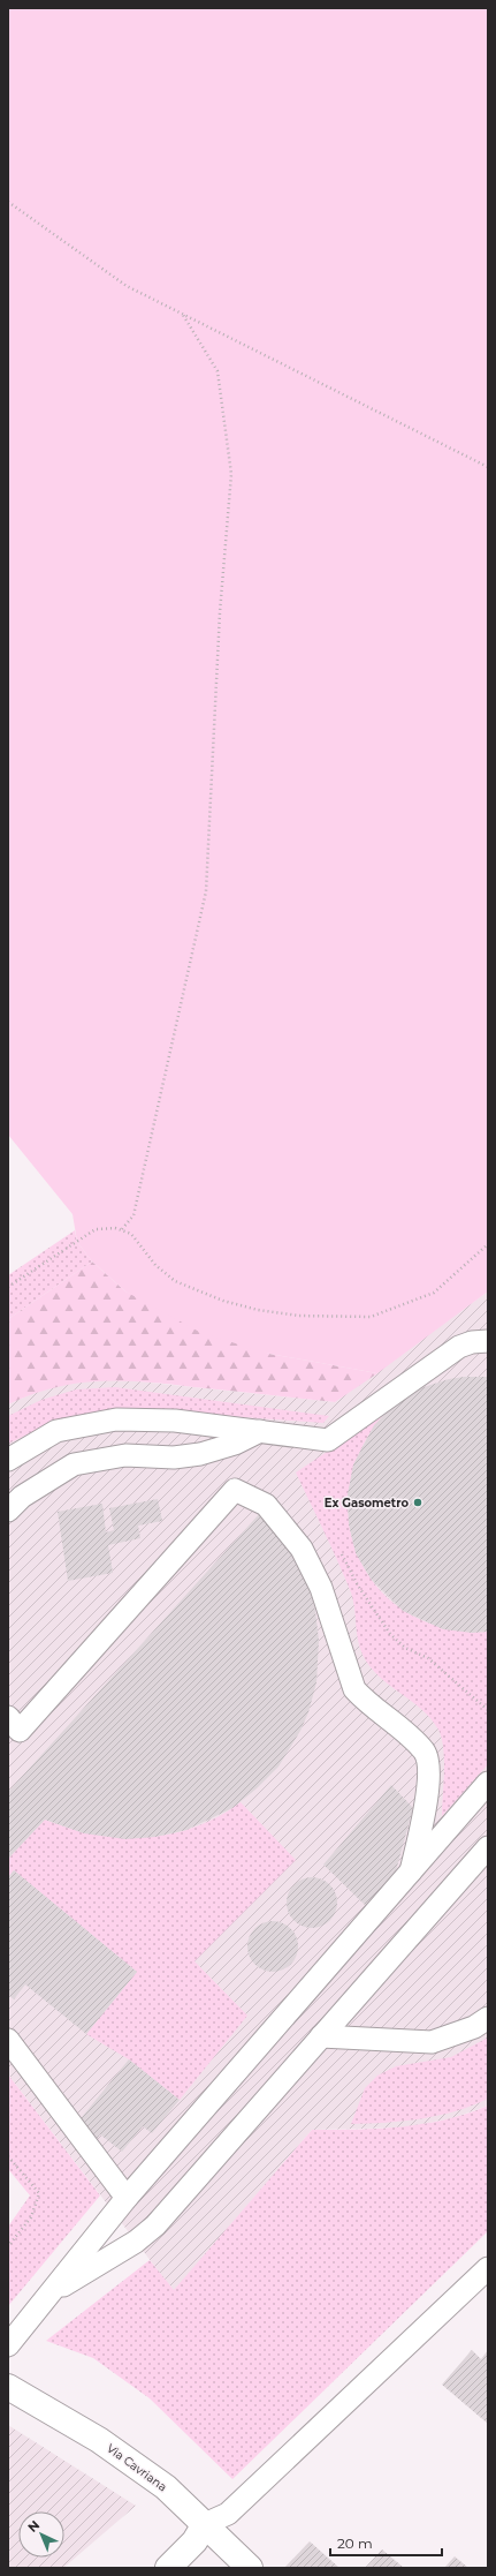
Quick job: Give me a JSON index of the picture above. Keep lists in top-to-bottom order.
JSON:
{
  "streets": {
    "street": ["Via Cavriana"]
  },
  "places": ["Ex Gasometro"],
  "scale_bar": "20 m",
  "north": "top left"
}
